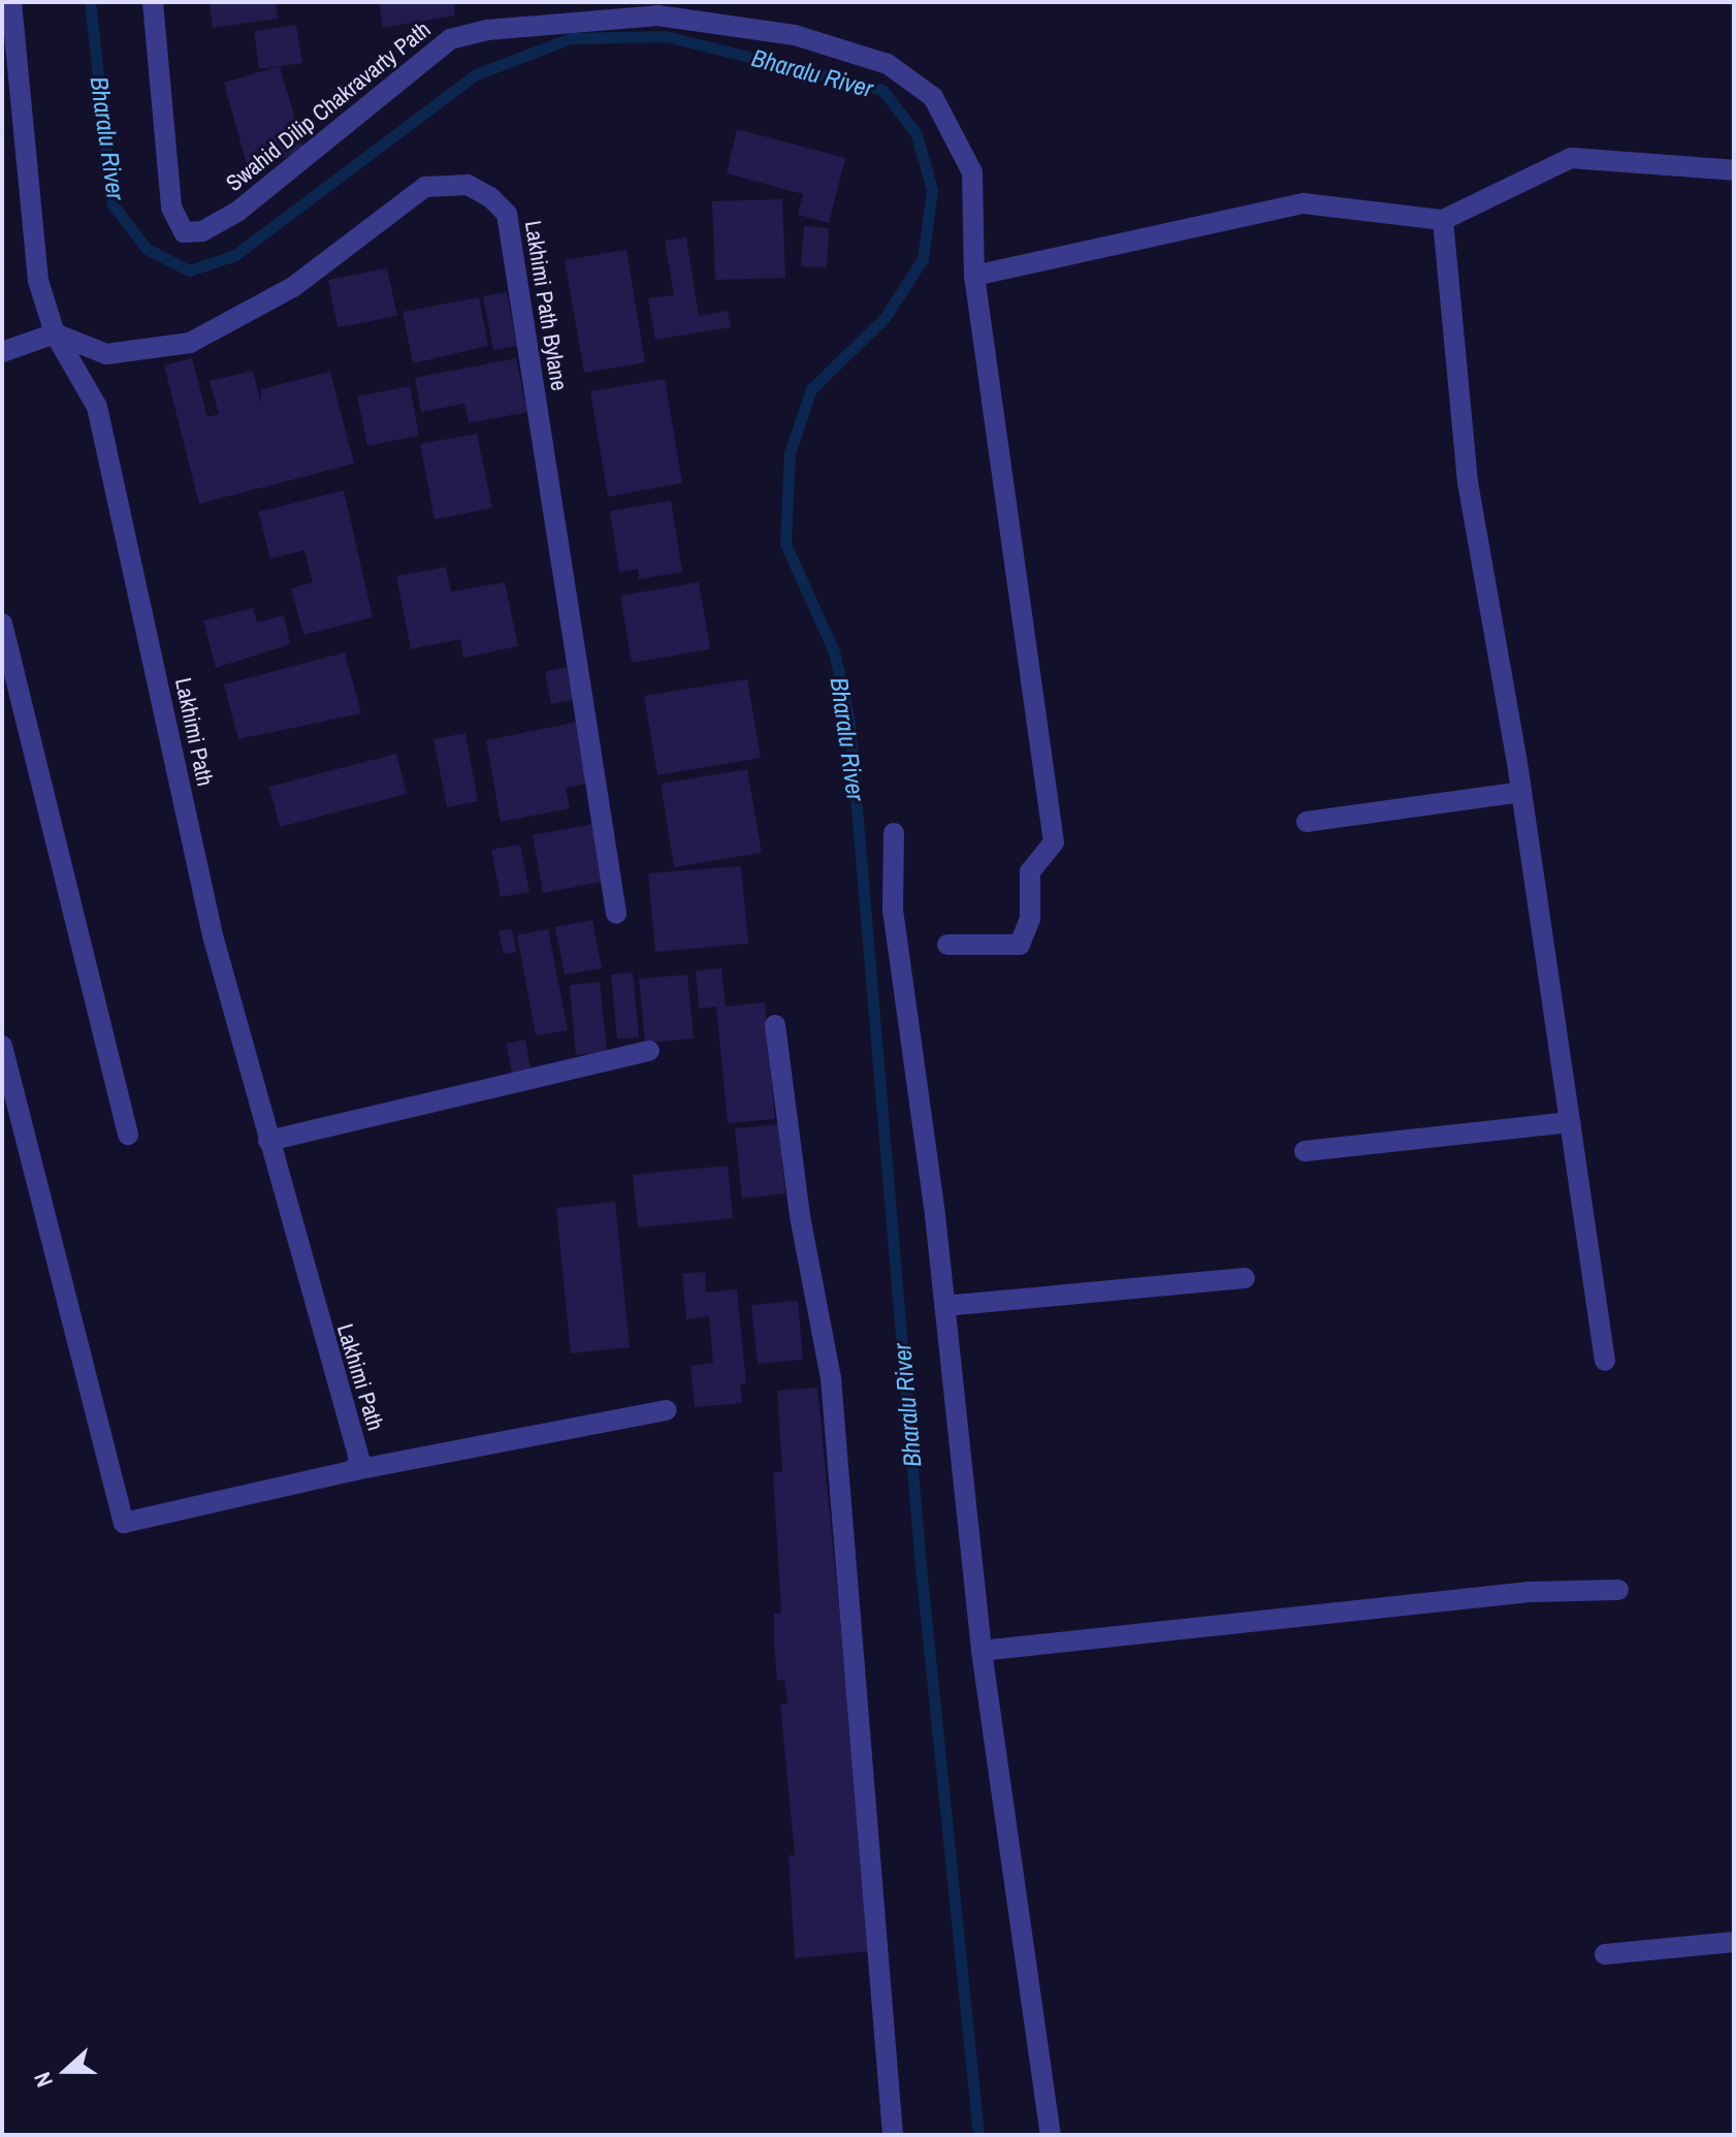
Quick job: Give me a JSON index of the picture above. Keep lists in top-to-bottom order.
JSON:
{
  "streets": {
    "street": ["Swahid Dilip Chakravarty Path", "Lakhimi Path Bylane", "Lakhimi Path"]
  },
  "crossings": [
    ["Lakhimi Path Bylane", "Lakhimi Path"]
  ],
  "water": ["Bharalu River"],
  "north": "left"
}
